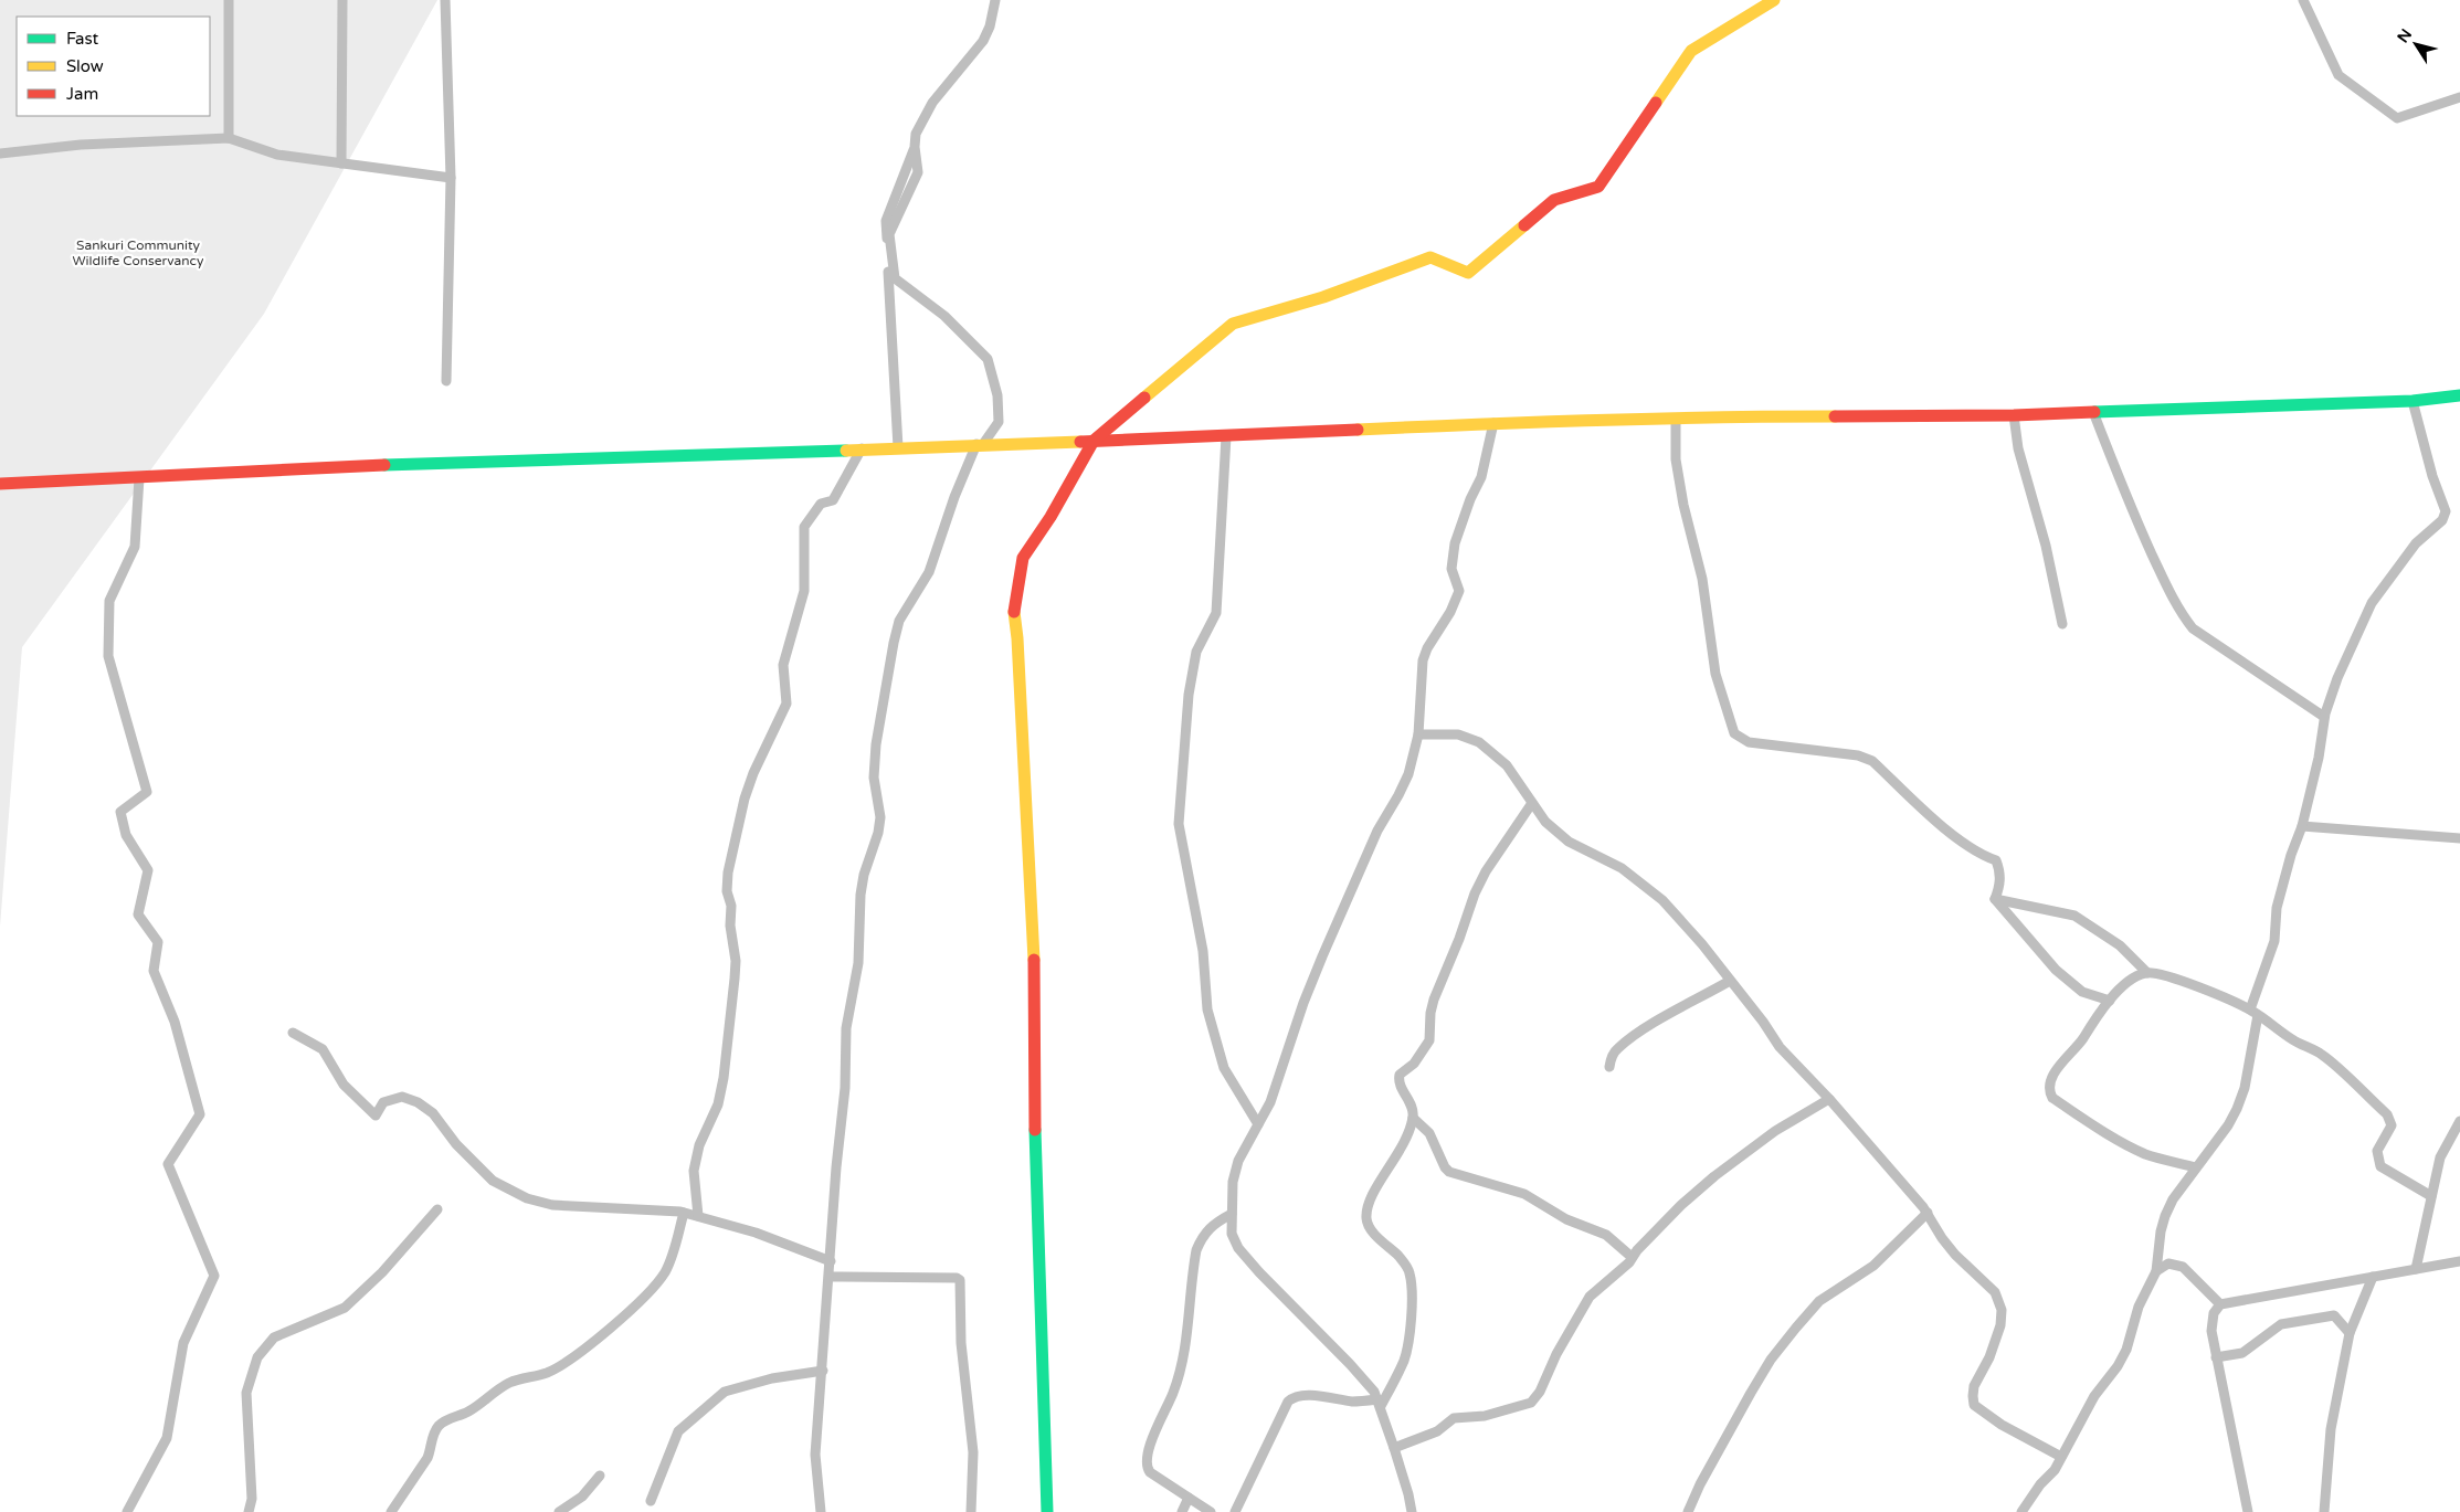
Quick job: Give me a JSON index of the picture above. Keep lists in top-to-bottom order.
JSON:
{
  "parks": ["Sankuri Community Wildlife Conservancy"],
  "legend": ["Fast", "Slow", "Jam"],
  "north": "top left"
}
